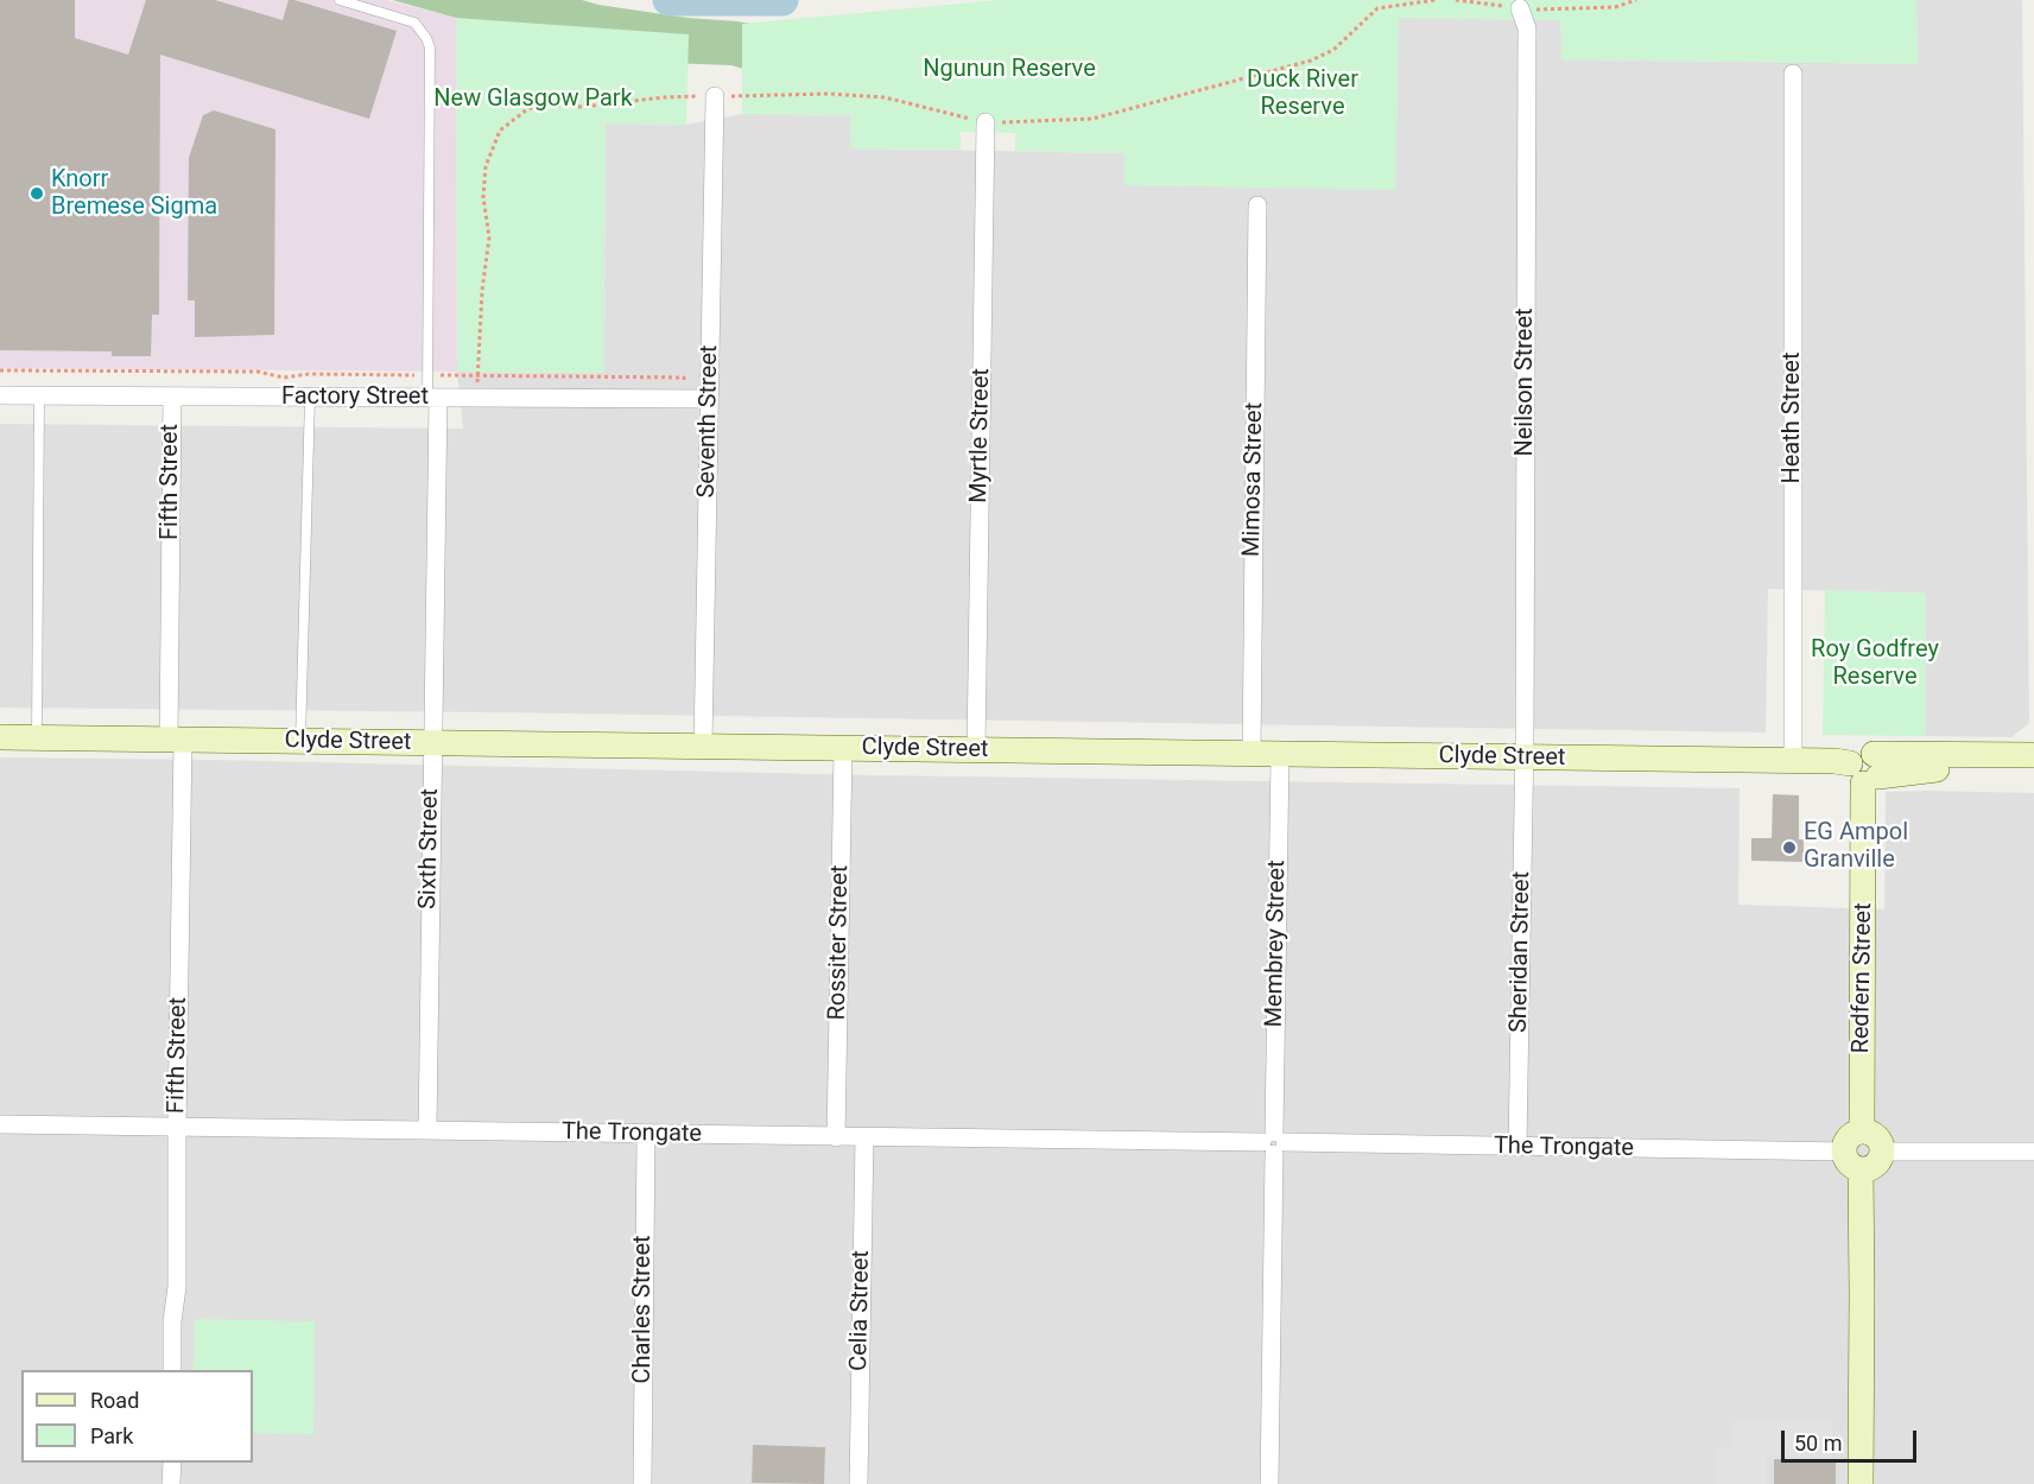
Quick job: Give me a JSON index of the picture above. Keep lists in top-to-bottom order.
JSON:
{
  "streets": {
    "main road": ["Clyde Street", "Redfern Street"],
    "street": [
      "Neilson Street",
      "Factory Street",
      "Heath Street",
      "Seventh Street",
      "Myrtle Street",
      "Mimosa Street",
      "Fifth Street",
      "Sixth Street",
      "Rossiter Street",
      "Membrey Street",
      "Sheridan Street",
      "The Trongate",
      "Charles Street",
      "Celia Street"
    ]
  },
  "crossings": [
    ["Neilson Street", "Clyde Street"],
    ["Neilson Street", "Sheridan Street"],
    ["Factory Street", "Seventh Street"],
    ["Factory Street", "Fifth Street"],
    ["Factory Street", "Sixth Street"],
    ["Heath Street", "Clyde Street"],
    ["Seventh Street", "Clyde Street"],
    ["Myrtle Street", "Clyde Street"],
    ["Mimosa Street", "Clyde Street"],
    ["Fifth Street", "Clyde Street"],
    ["Fifth Street", "The Trongate"],
    ["Clyde Street", "Sixth Street"],
    ["Clyde Street", "Rossiter Street"],
    ["Clyde Street", "Membrey Street"],
    ["Clyde Street", "Sheridan Street"],
    ["Clyde Street", "Redfern Street"],
    ["Sixth Street", "The Trongate"],
    ["Rossiter Street", "The Trongate"],
    ["Membrey Street", "The Trongate"],
    ["Sheridan Street", "The Trongate"],
    ["Redfern Street", "The Trongate"],
    ["The Trongate", "Charles Street"],
    ["The Trongate", "Celia Street"]
  ],
  "parks": [
    "Ngunun Reserve",
    "Duck River Reserve",
    "New Glasgow Park",
    "Roy Godfrey Reserve"
  ],
  "places": ["Knorr Bremese Sigma", "EG Ampol Granville"],
  "legend": ["Road", "Park"],
  "scale_bar": "50 m"
}
